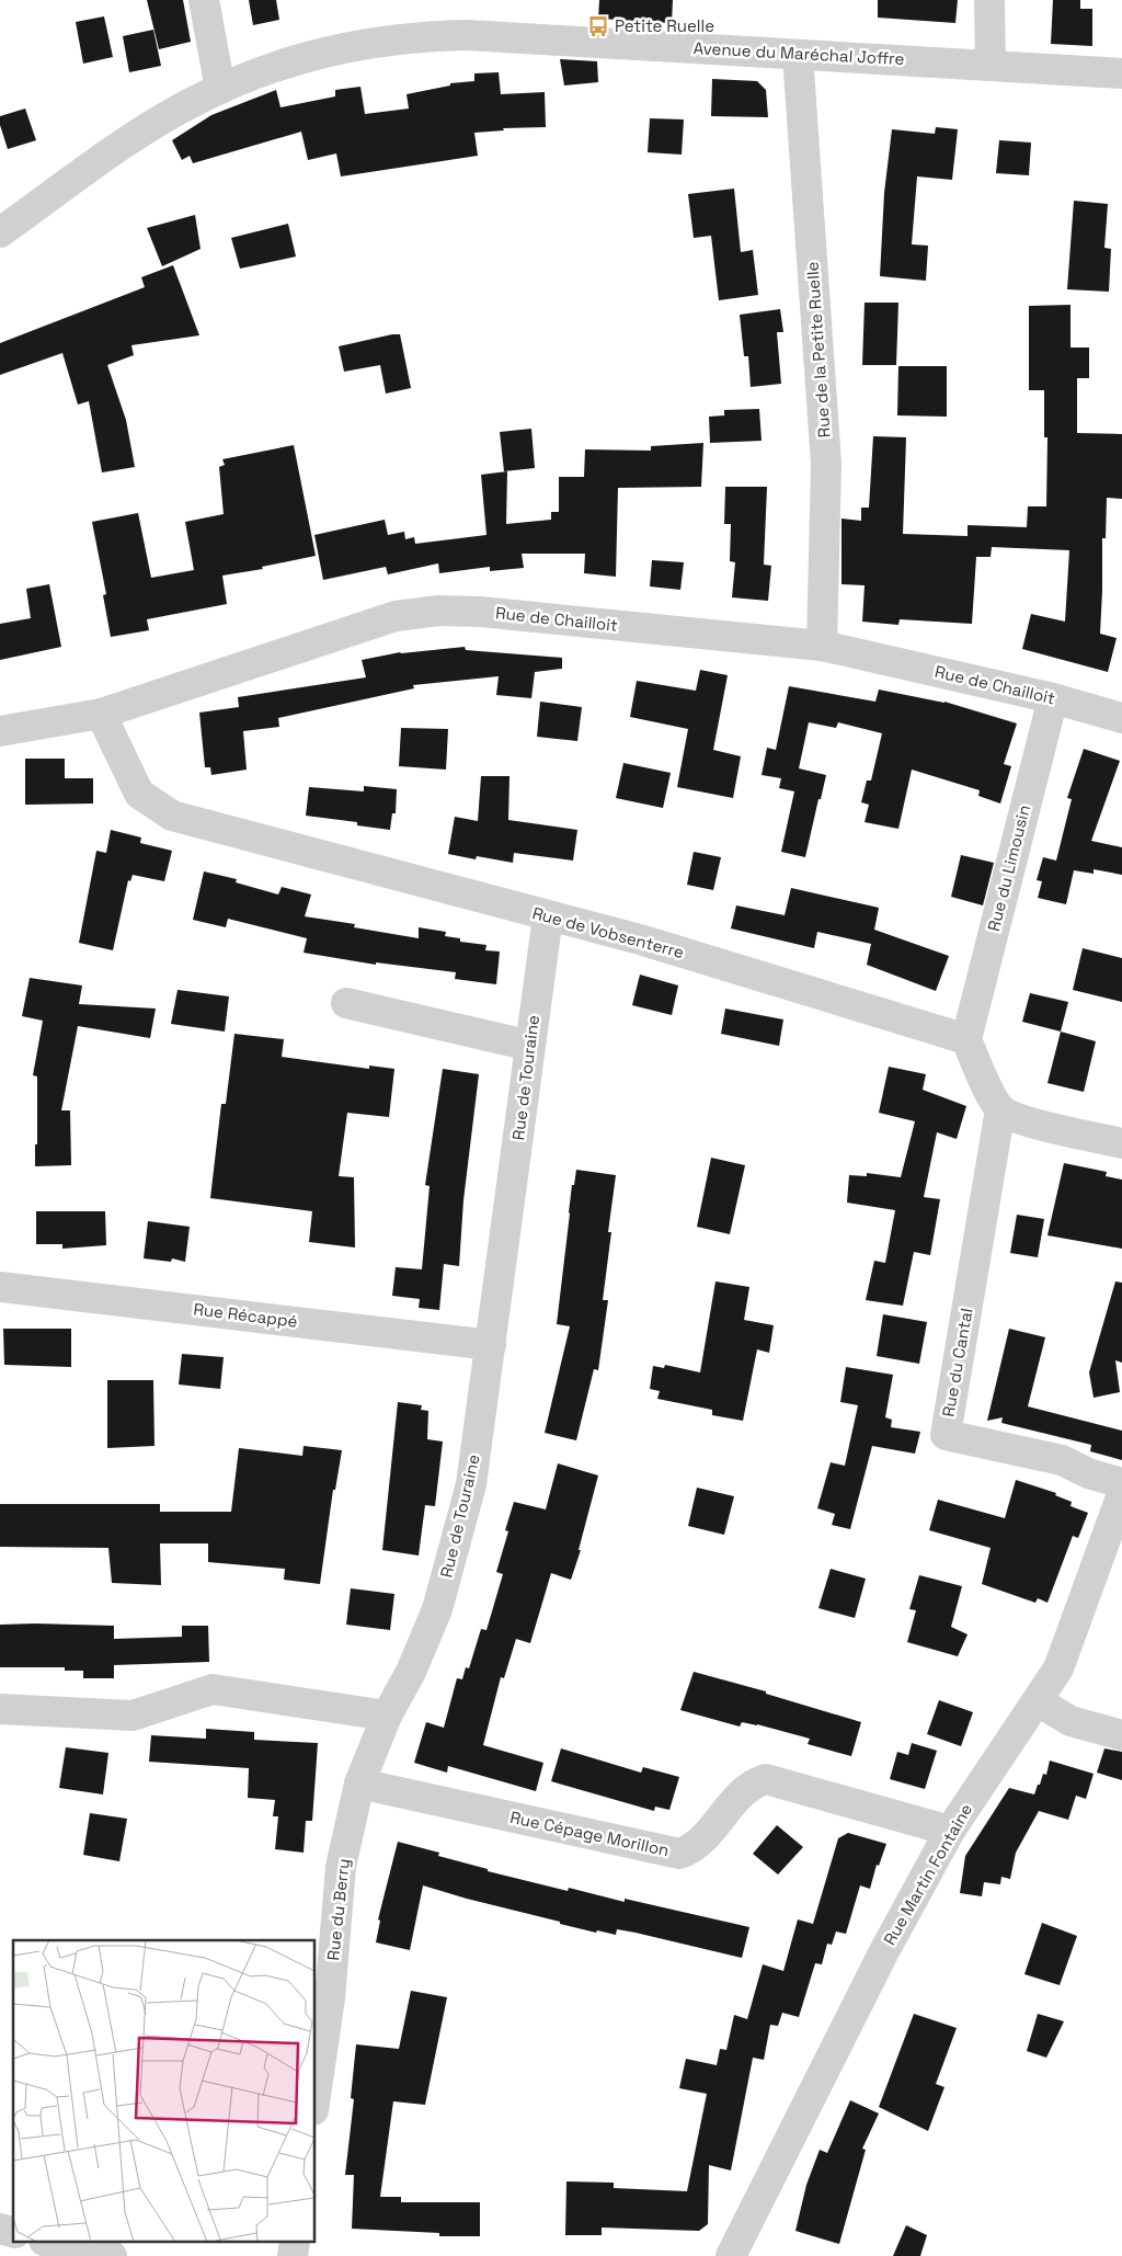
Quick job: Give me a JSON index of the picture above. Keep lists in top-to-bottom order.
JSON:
{
  "streets": {
    "street": [
      "Avenue du Maréchal Joffre",
      "Rue de la Petite Ruelle",
      "Rue de Chailloit",
      "Rue du Limousin",
      "Rue de Vobsenterre",
      "Rue de Touraine",
      "Rue Récappé",
      "Rue du Cantal",
      "Rue Cépage Morillon",
      "Rue Martin Fontaine",
      "Rue du Berry"
    ]
  },
  "crossings": [
    ["Avenue du Maréchal Joffre", "Rue de la Petite Ruelle"],
    ["Rue de la Petite Ruelle", "Rue de Chailloit"],
    ["Rue de Chailloit", "Rue du Limousin"],
    ["Rue de Chailloit", "Rue de Vobsenterre"],
    ["Rue du Limousin", "Rue de Vobsenterre"],
    ["Rue de Vobsenterre", "Rue de Touraine"],
    ["Rue de Touraine", "Rue Récappé"],
    ["Rue de Touraine", "Rue du Berry"],
    ["Rue Cépage Morillon", "Rue Martin Fontaine"],
    ["Rue Cépage Morillon", "Rue du Berry"]
  ],
  "places": {
    "bus stop": ["Petite Ruelle"]
  }
}
